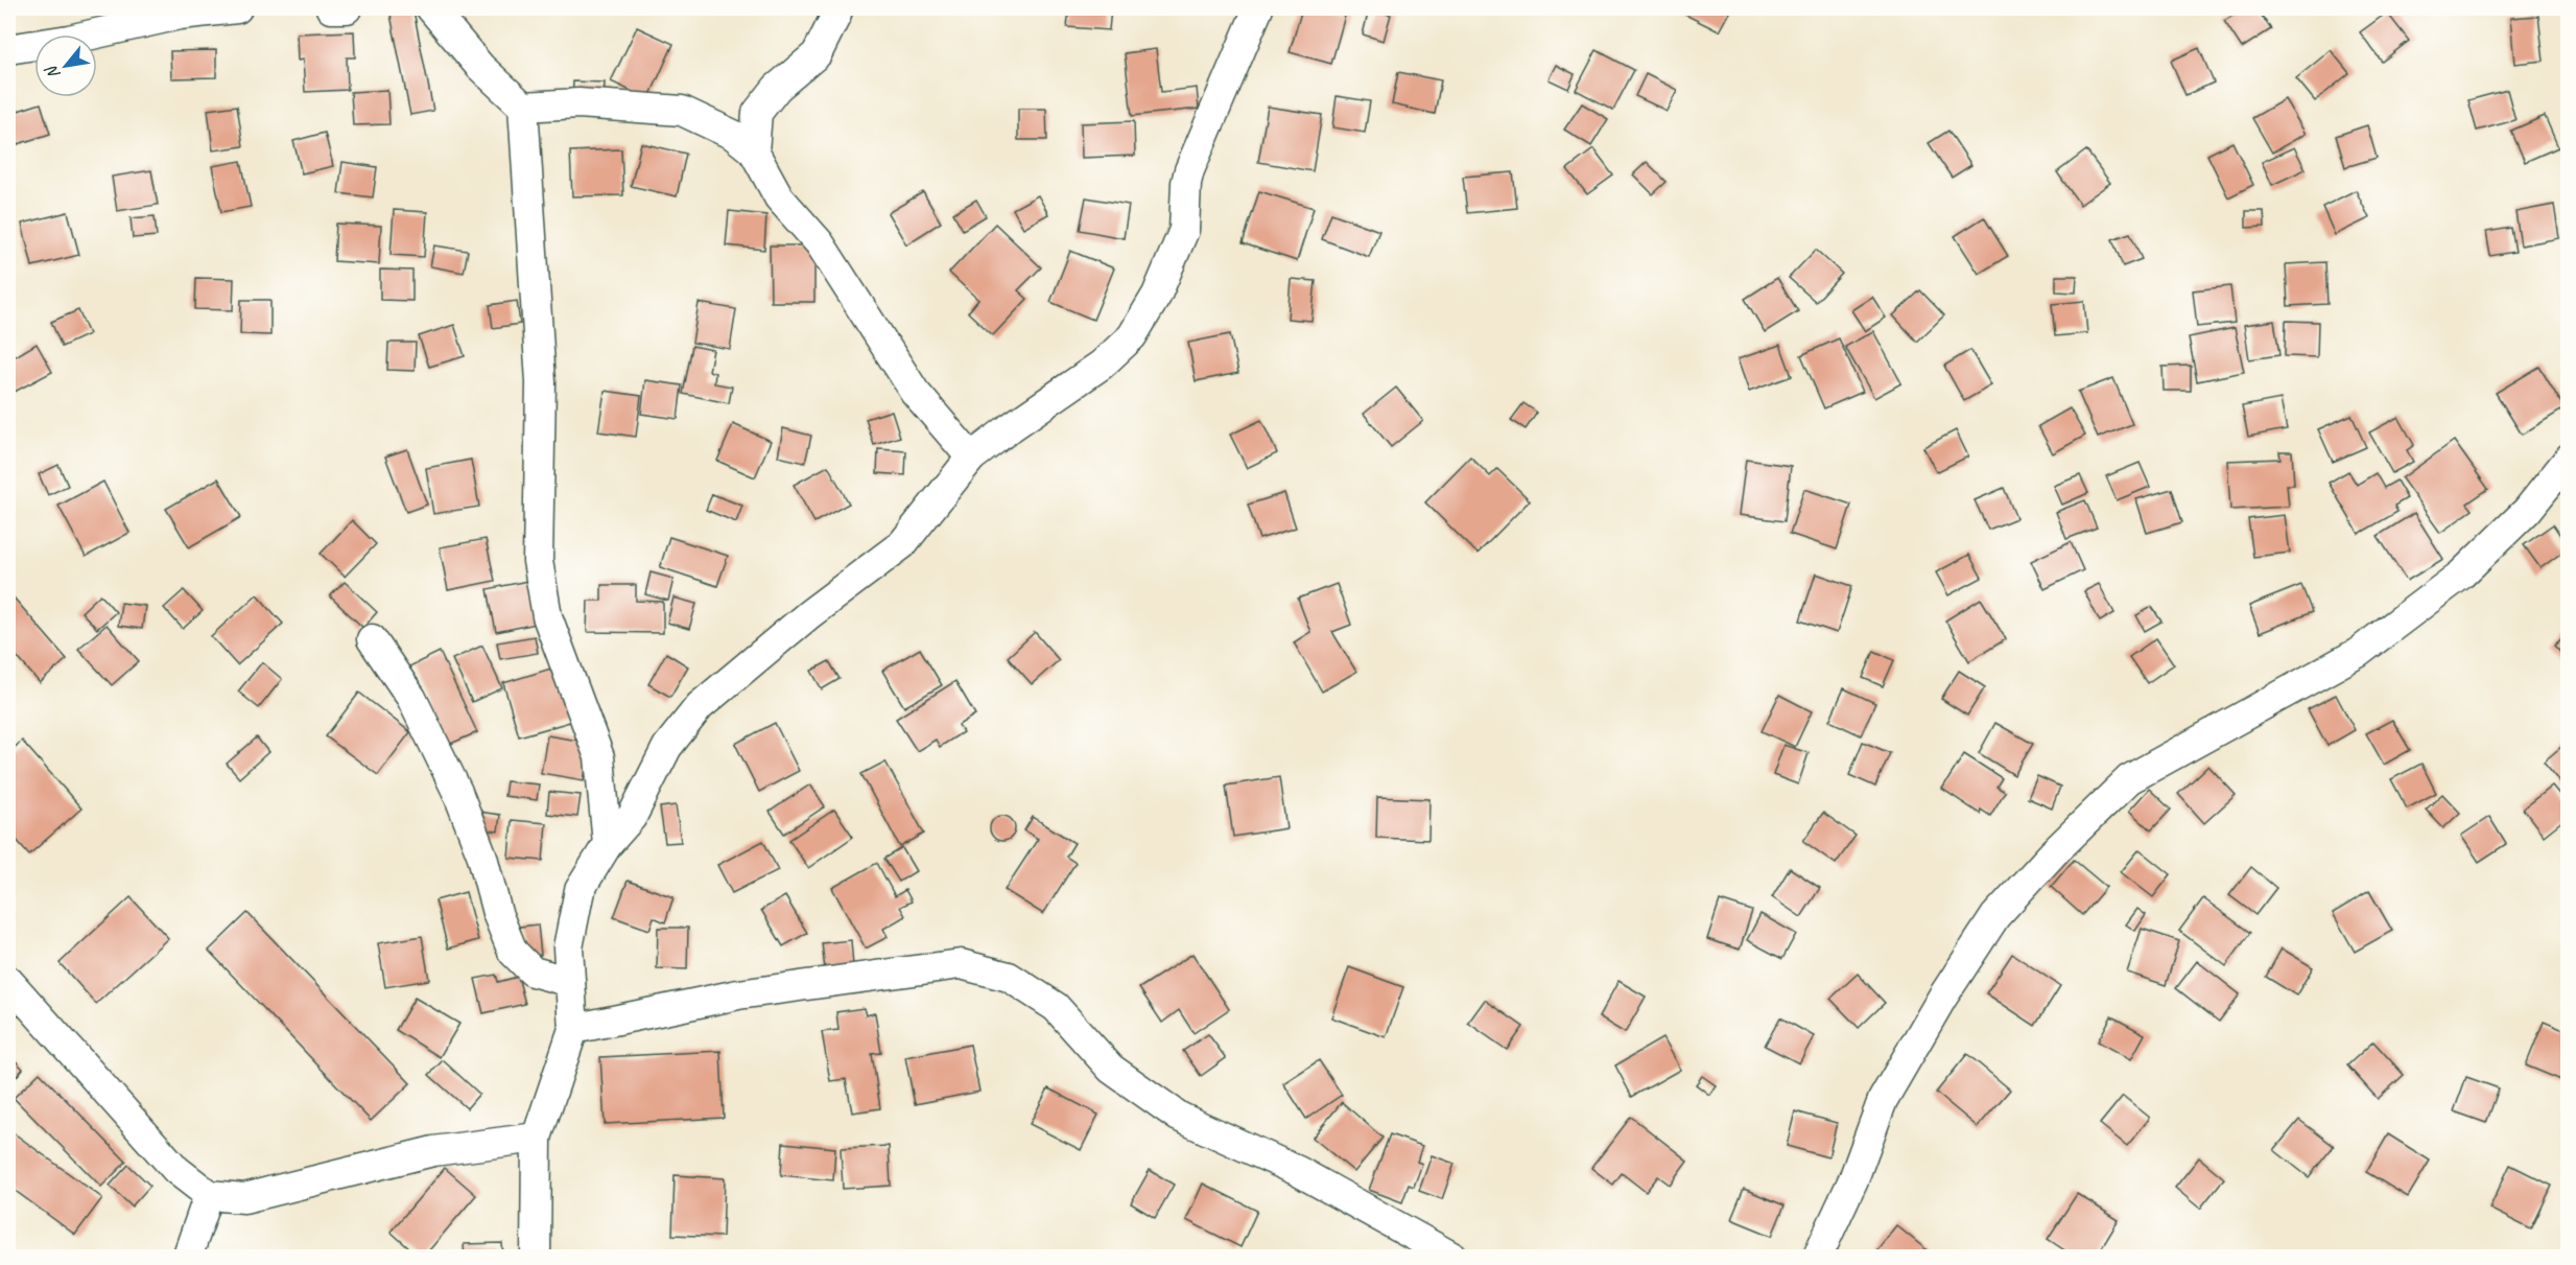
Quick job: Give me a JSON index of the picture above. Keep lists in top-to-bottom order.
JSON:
{
  "north": "bottom left"
}
